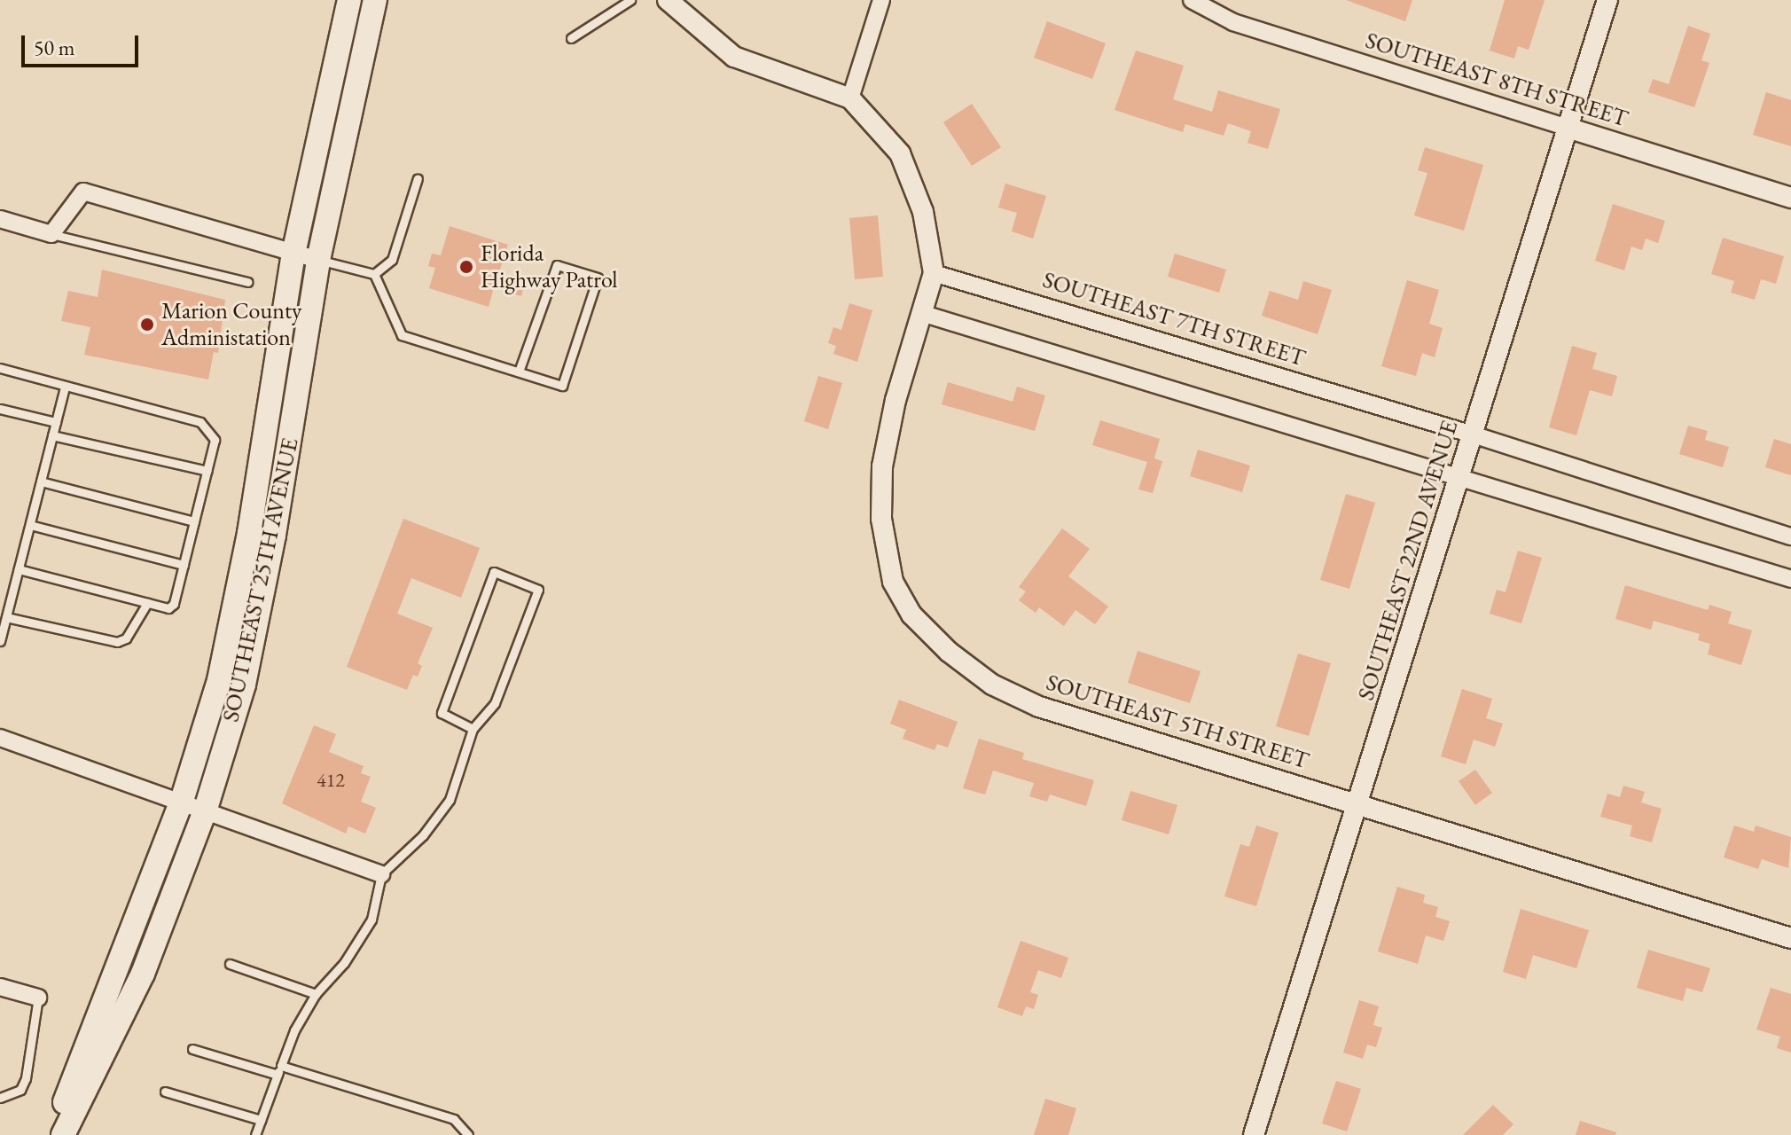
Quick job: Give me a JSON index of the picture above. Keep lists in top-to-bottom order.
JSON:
{
  "streets": {
    "main road": ["SOUTHEAST 25TH AVENUE"],
    "street": [
      "SOUTHEAST 8TH STREET",
      "SOUTHEAST 7TH STREET",
      "SOUTHEAST 22ND AVENUE",
      "SOUTHEAST 5TH STREET"
    ]
  },
  "crossings": [
    ["SOUTHEAST 8TH STREET", "SOUTHEAST 22ND AVENUE"],
    ["SOUTHEAST 7TH STREET", "SOUTHEAST 22ND AVENUE"],
    ["SOUTHEAST 7TH STREET", "SOUTHEAST 5TH STREET"],
    ["SOUTHEAST 22ND AVENUE", "SOUTHEAST 5TH STREET"]
  ],
  "places": ["Florida Highway Patrol", "Marion County Administation"],
  "house_numbers": ["412"],
  "scale_bar": "50 m"
}
